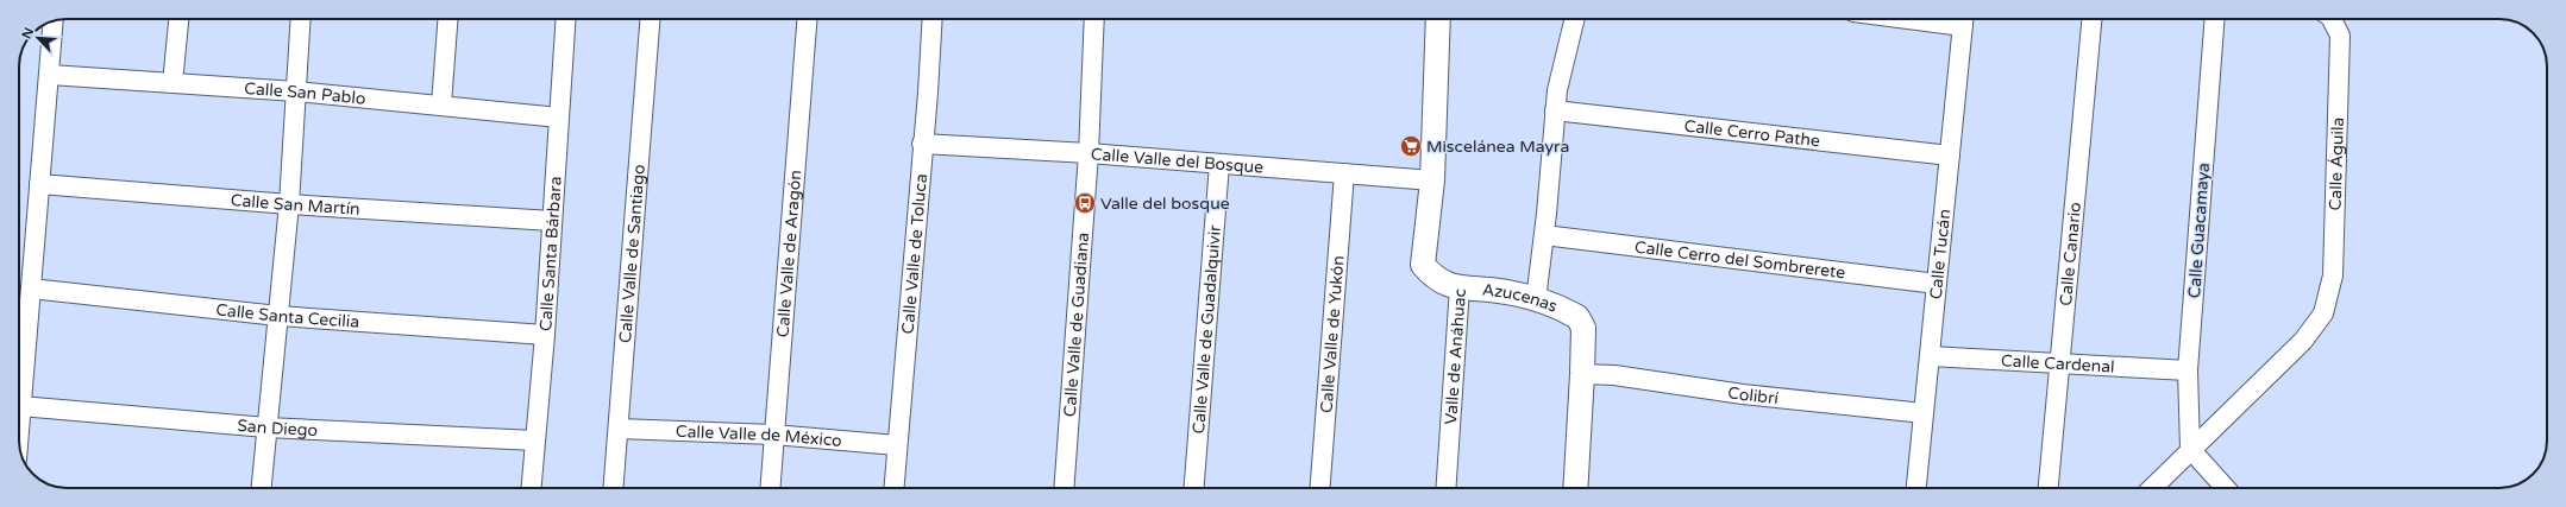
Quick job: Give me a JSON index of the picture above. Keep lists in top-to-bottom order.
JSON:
{
  "streets": {
    "street": [
      "Calle San Pablo",
      "Calle Cerro Pathe",
      "Calle Valle del Bosque",
      "Calle Águila",
      "Calle San Martín",
      "Calle Guacamaya",
      "Calle Santa Bárbara",
      "Calle Valle de Santiago",
      "Calle Valle de Aragón",
      "Calle Valle de Toluca",
      "Calle Tucán",
      "Calle Canario",
      "Calle Cerro del Sombrerete",
      "Azucenas",
      "Calle Santa Cecilia",
      "Calle Valle de Guadiana",
      "Calle Valle de Guadalquivir",
      "Calle Valle de Yukón",
      "Valle de Anáhuac",
      "Calle Cardenal",
      "Colibrí",
      "San Diego",
      "Calle Valle de México"
    ]
  },
  "crossings": [
    ["Calle San Pablo", "Calle Santa Bárbara"],
    ["Calle Cerro Pathe", "Calle Tucán"],
    ["Calle Valle del Bosque", "Calle Valle de Toluca"],
    ["Calle Valle del Bosque", "Calle Valle de Guadiana"],
    ["Calle Valle del Bosque", "Calle Valle de Guadalquivir"],
    ["Calle Valle del Bosque", "Calle Valle de Yukón"],
    ["Calle Valle del Bosque", "Valle de Anáhuac"],
    ["Calle Águila", "Calle Guacamaya"],
    ["Calle San Martín", "Calle Santa Bárbara"],
    ["Calle Guacamaya", "Calle Cardenal"],
    ["Calle Santa Bárbara", "Calle Santa Cecilia"],
    ["Calle Santa Bárbara", "San Diego"],
    ["Calle Valle de Santiago", "Calle Valle de México"],
    ["Calle Valle de Aragón", "Calle Valle de México"],
    ["Calle Valle de Toluca", "Calle Valle de México"],
    ["Calle Tucán", "Calle Cerro del Sombrerete"],
    ["Calle Tucán", "Calle Cardenal"],
    ["Calle Tucán", "Colibrí"],
    ["Calle Canario", "Calle Cardenal"],
    ["Azucenas", "Valle de Anáhuac"],
    ["Azucenas", "Colibrí"]
  ],
  "places": {
    "supermarket": ["Miscelánea Mayra"],
    "bus stop": ["Valle del bosque"]
  },
  "north": "top left"
}
